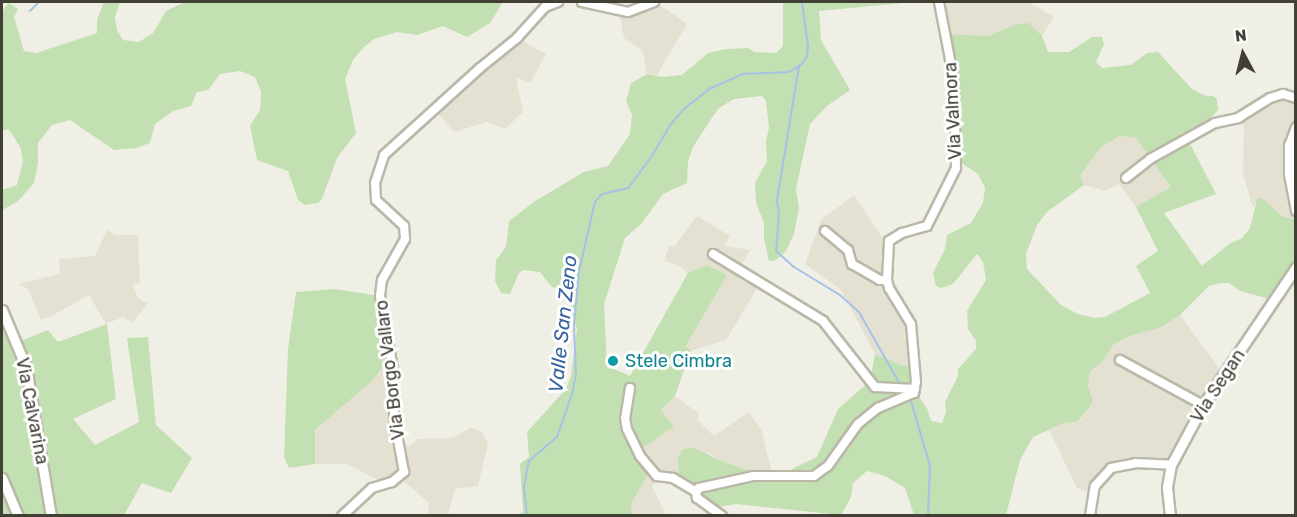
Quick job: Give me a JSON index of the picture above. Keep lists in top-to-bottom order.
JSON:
{
  "streets": {
    "street": [
      "Via Valmora",
      "Via Borgo Vallaro",
      "Via Segan",
      "Via Calvarina"
    ]
  },
  "water": ["Valle San Zeno"],
  "places": ["Stele Cimbra"],
  "north": "top"
}
